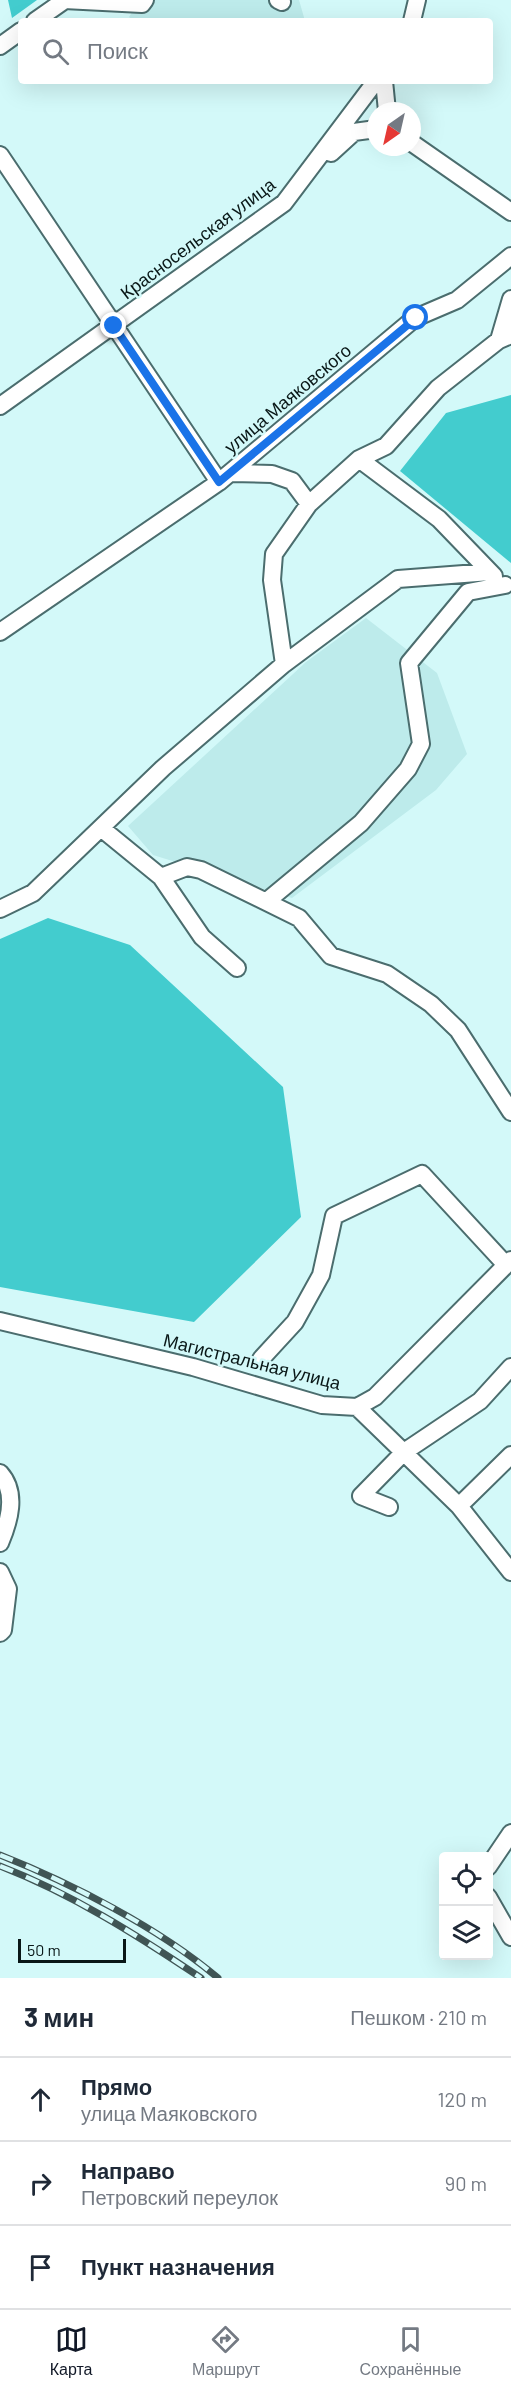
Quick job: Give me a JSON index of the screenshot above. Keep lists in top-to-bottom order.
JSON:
{
  "streets": {
    "street": ["Красносельская улица", "улица Маяковского", "Магистральная улица"]
  },
  "scale_bar": "50 m",
  "north": "bottom left",
  "page": {
    "search": "Поиск",
    "scale": "50 m",
    "heading": ["3 мин", "Пешком · 210 m"],
    "list": [
      ["Прямо", "улица Маяковского", "120 m"],
      ["Направо", "Петровский переулок", "90 m"],
      "Пункт назначения"
    ],
    "nav": ["Карта", "Маршрут", "Сохранённые"]
  }
}
